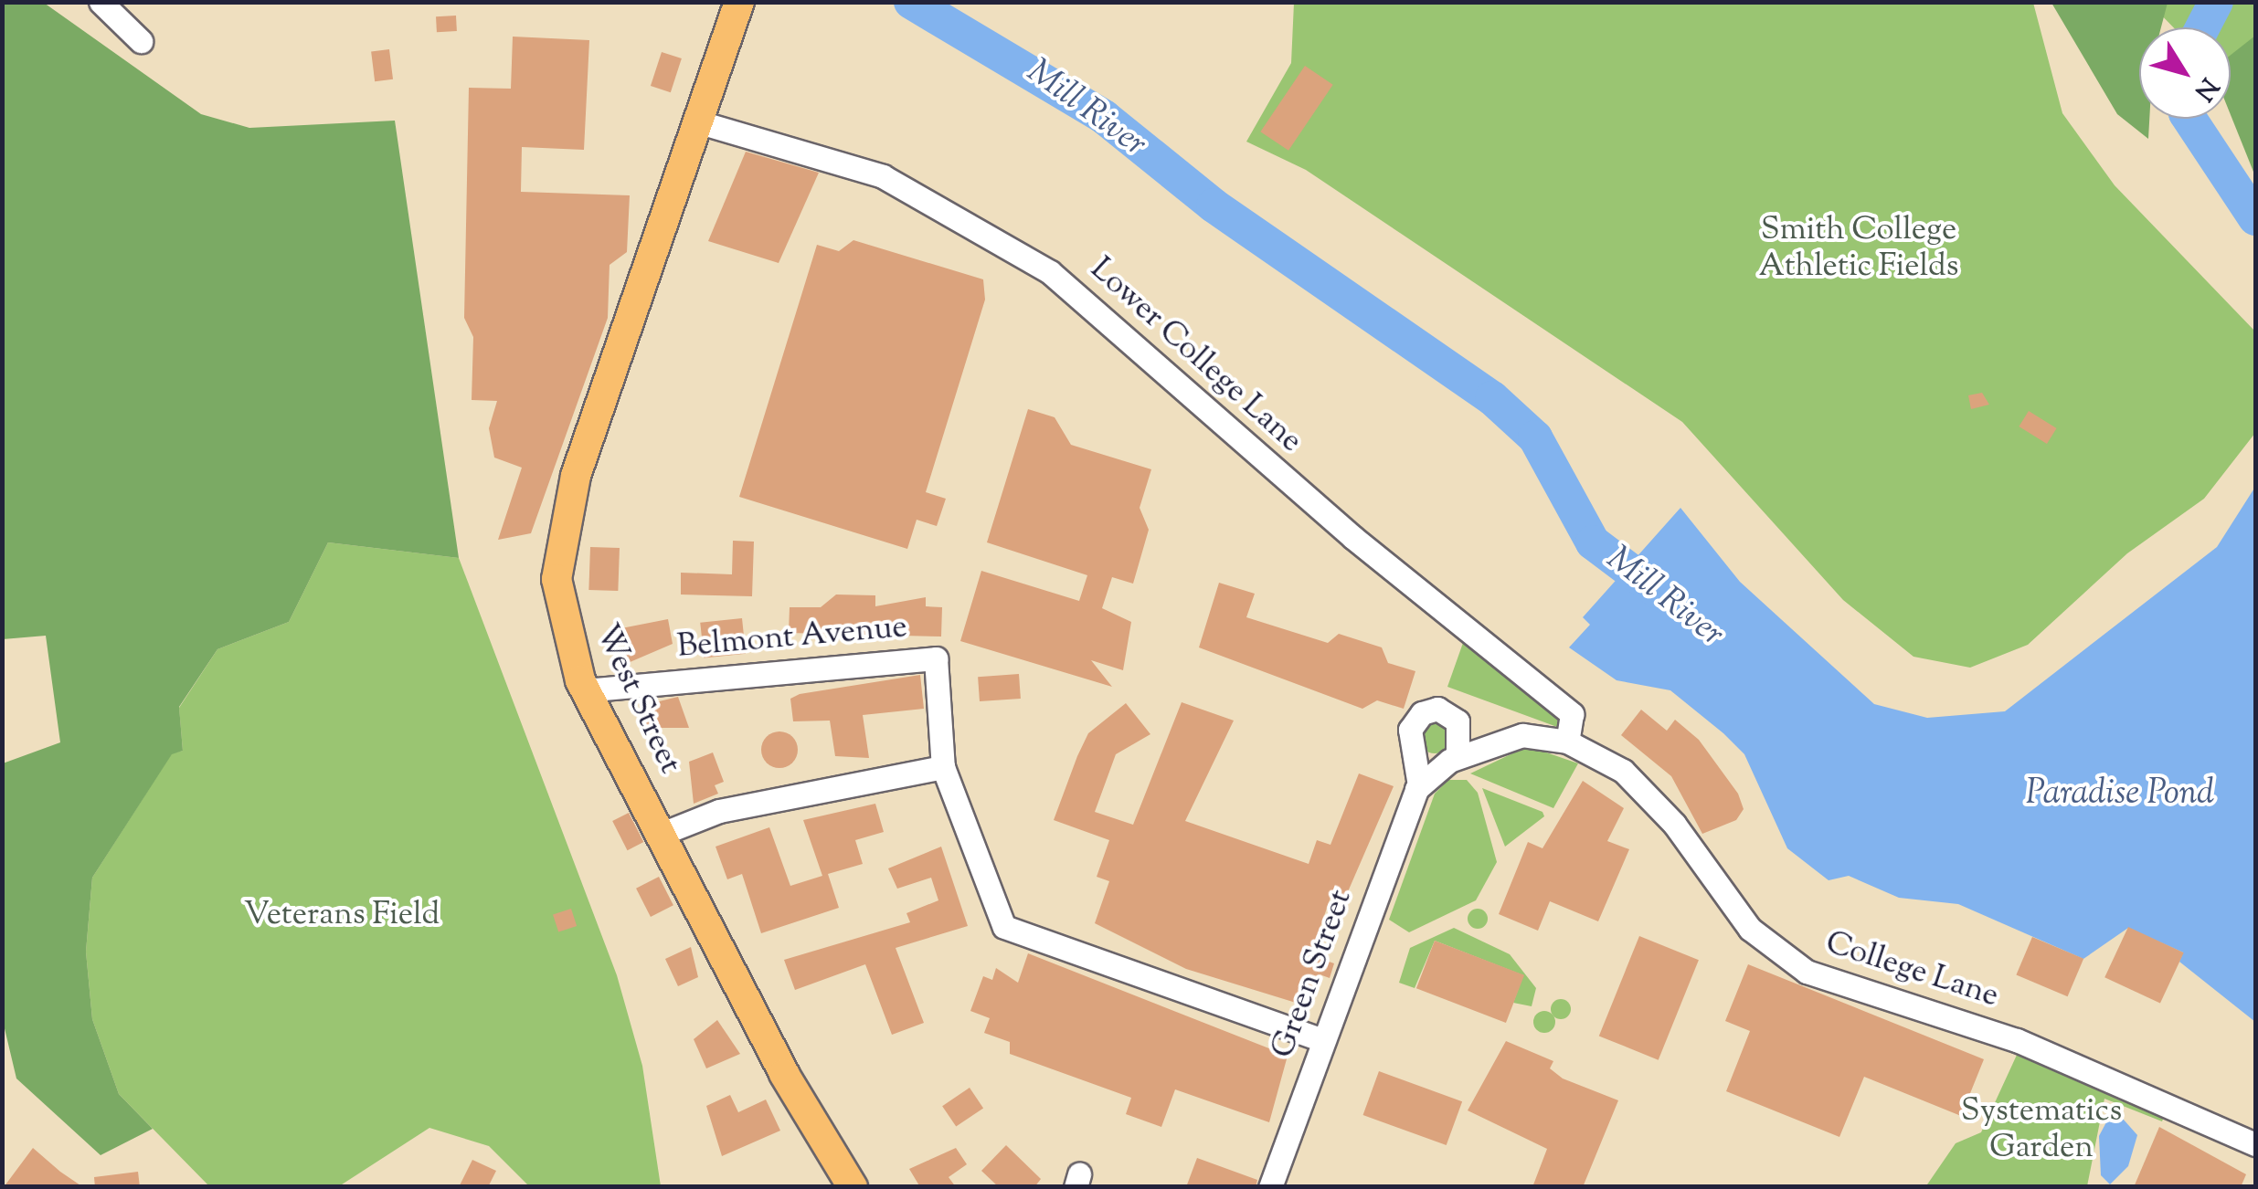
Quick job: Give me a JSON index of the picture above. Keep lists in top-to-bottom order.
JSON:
{
  "streets": {
    "main road": ["West Street"],
    "street": [
      "Lower College Lane",
      "Belmont Avenue",
      "College Lane",
      "Green Street"
    ]
  },
  "crossings": [
    ["Lower College Lane", "West Street"],
    ["Lower College Lane", "College Lane"],
    ["Belmont Avenue", "West Street"],
    ["Belmont Avenue", "Green Street"]
  ],
  "water": ["Mill River", "Paradise Pond"],
  "parks": ["Smith College Athletic Fields", "Veterans Field", "Systematics Garden"],
  "north": "bottom right"
}
